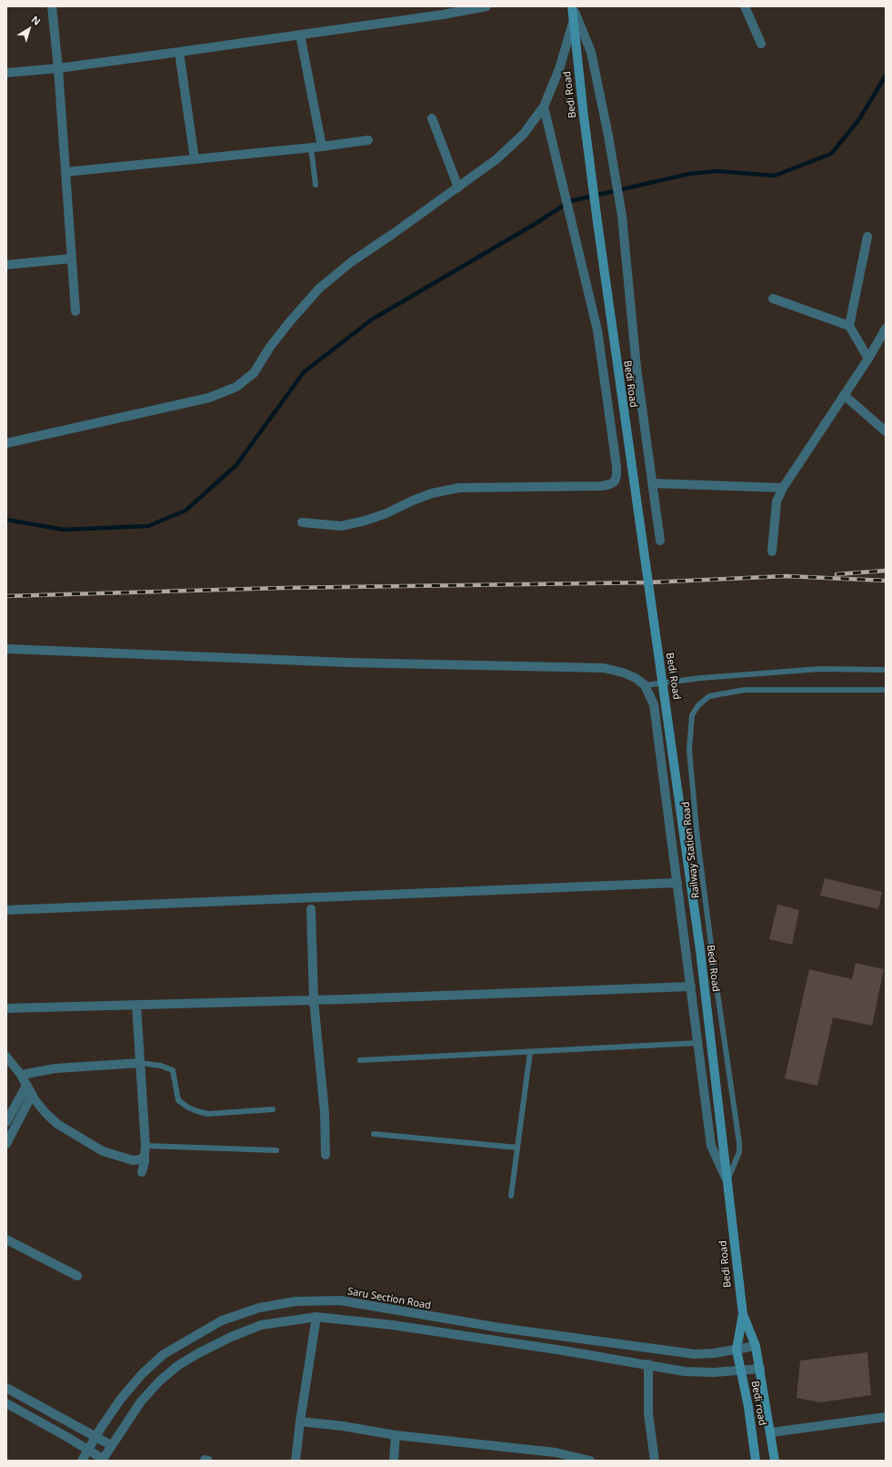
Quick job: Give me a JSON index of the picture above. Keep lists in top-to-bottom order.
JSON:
{
  "streets": {
    "main road": ["Bedi Road", "Bedi road"],
    "street": ["Saru Section Road"],
    "lane": ["Railway Station Road"]
  },
  "crossings": [
    ["Bedi Road", "Railway Station Road"],
    ["Bedi Road", "Saru Section Road"],
    ["Bedi Road", "Bedi road"],
    ["Saru Section Road", "Bedi road"]
  ],
  "north": "top right"
}
